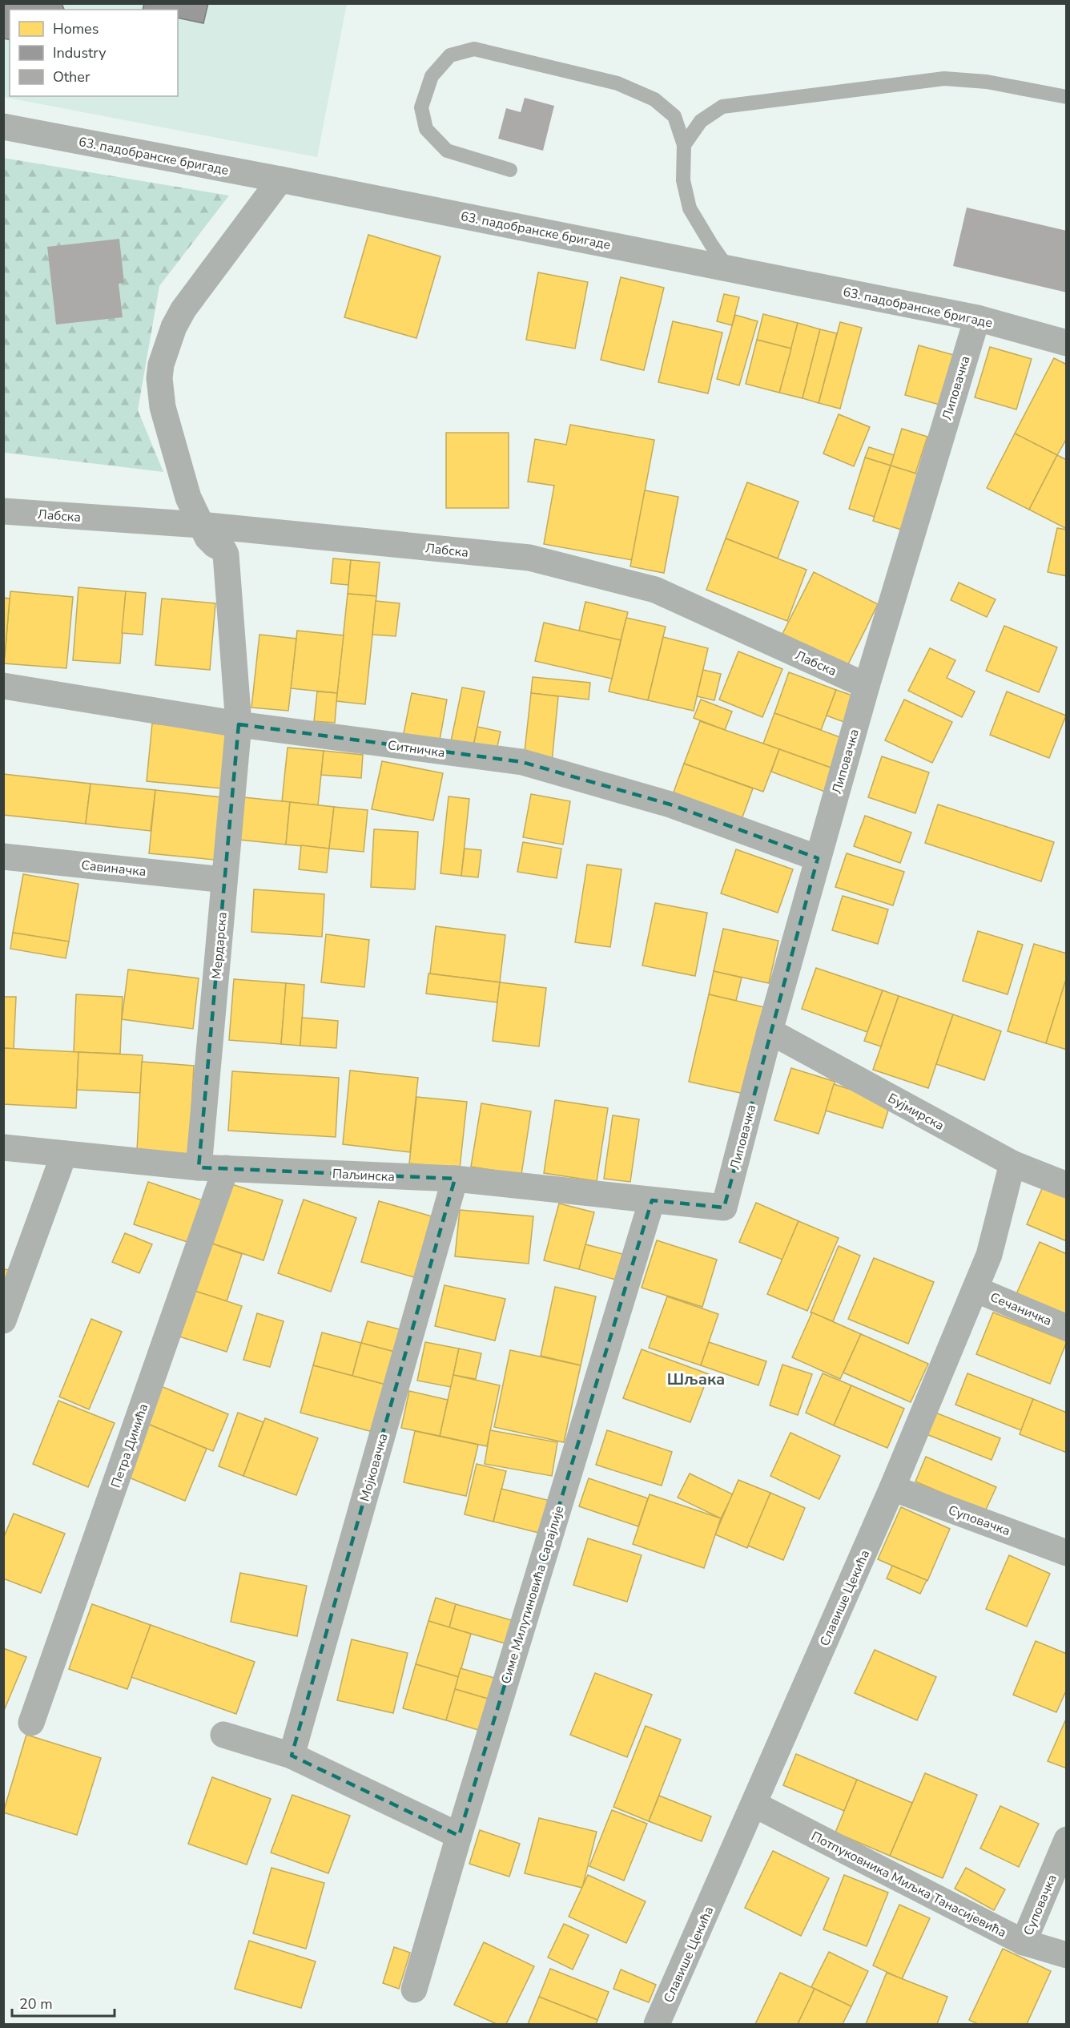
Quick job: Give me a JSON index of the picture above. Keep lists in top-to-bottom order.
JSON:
{
  "streets": {
    "street": [
      "63. падобранске бригаде",
      "Липовачка",
      "Лабска",
      "Ситничка",
      "Савиначка",
      "Мердарска",
      "Бујмирска",
      "Паљинска",
      "Сечаничка",
      "Петра Димића",
      "Мојковачка",
      "Суповачка",
      "Симе Милутиновића Сарајлије",
      "Славише Цекића",
      "Потпуковника Миљка Танасијевића"
    ]
  },
  "crossings": [
    ["63. падобранске бригаде", "Липовачка"],
    ["63. падобранске бригаде", "Мердарска"],
    ["Липовачка", "Лабска"],
    ["Липовачка", "Ситничка"],
    ["Липовачка", "Бујмирска"],
    ["Липовачка", "Паљинска"],
    ["Лабска", "Мердарска"],
    ["Ситничка", "Мердарска"],
    ["Савиначка", "Мердарска"],
    ["Мердарска", "Паљинска"],
    ["Бујмирска", "Славише Цекића"],
    ["Паљинска", "Петра Димића"],
    ["Паљинска", "Мојковачка"],
    ["Паљинска", "Симе Милутиновића Сарајлије"],
    ["Сечаничка", "Славише Цекића"],
    ["Суповачка", "Славише Цекића"],
    ["Суповачка", "Потпуковника Миљка Танасијевића"],
    ["Славише Цекића", "Потпуковника Миљка Танасијевића"]
  ],
  "districts": ["Шљака"],
  "legend": ["Homes", "Industry", "Other"],
  "scale_bar": "20 m"
}
